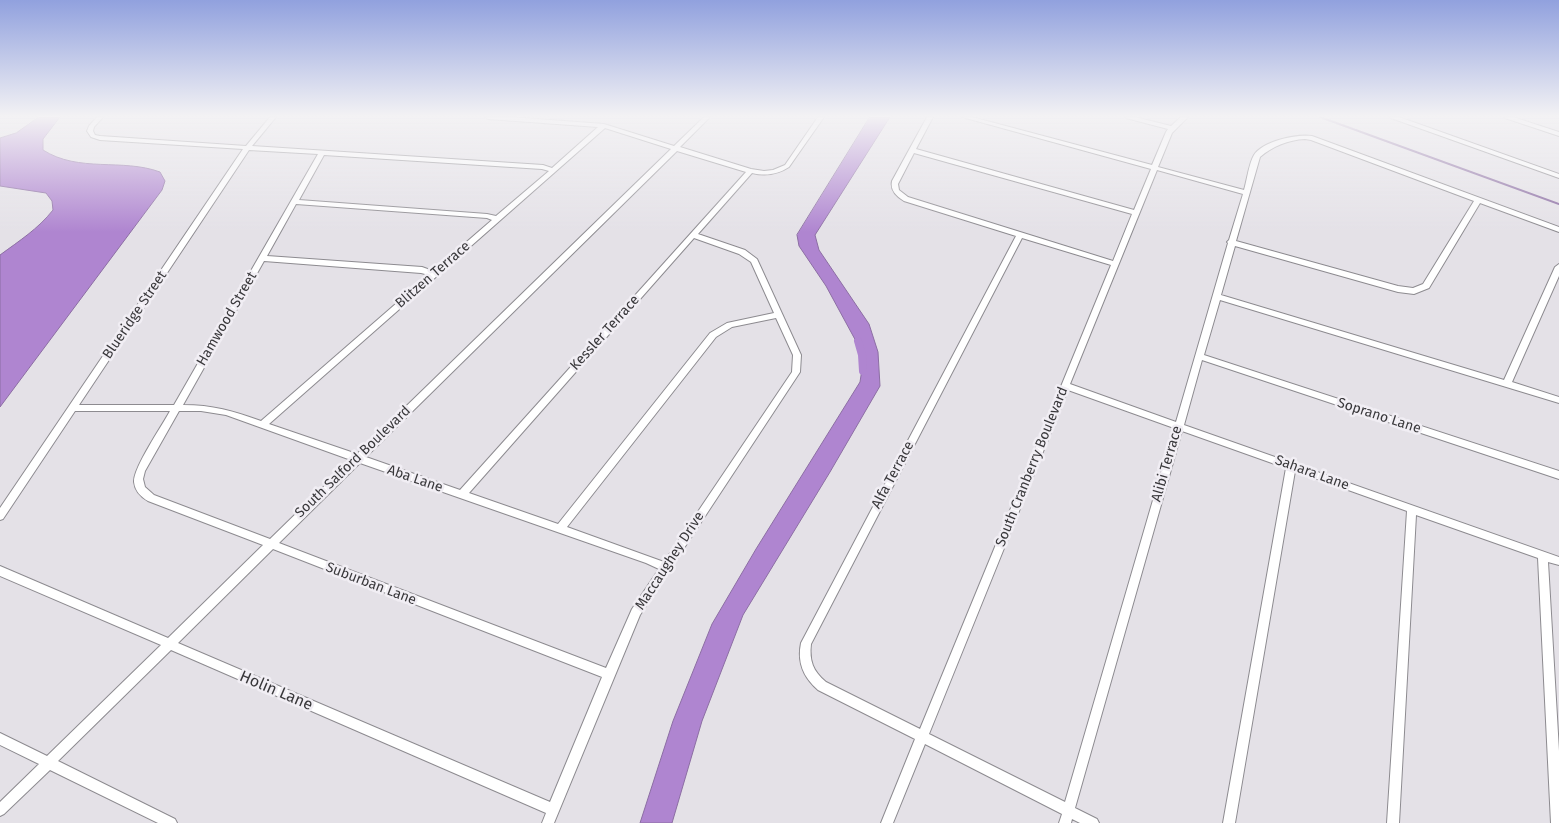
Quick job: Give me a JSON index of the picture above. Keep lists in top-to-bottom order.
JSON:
{
  "streets": {
    "street": [
      "Blitzen Terrace",
      "Blueridge Street",
      "Hamwood Street",
      "Kessler Terrace",
      "Soprano Lane",
      "South Salford Boulevard",
      "Alibi Terrace",
      "South Cranberry Boulevard",
      "Sahara Lane",
      "Alfa Terrace",
      "Aba Lane",
      "Maccaughey Drive",
      "Suburban Lane",
      "Holin Lane"
    ]
  },
  "crossings": [
    ["Blitzen Terrace", "Aba Lane"],
    ["Blueridge Street", "Aba Lane"],
    ["Hamwood Street", "Aba Lane"],
    ["Hamwood Street", "Suburban Lane"],
    ["Kessler Terrace", "Aba Lane"],
    ["Kessler Terrace", "Maccaughey Drive"],
    ["Soprano Lane", "Alibi Terrace"],
    ["South Salford Boulevard", "Aba Lane"],
    ["South Salford Boulevard", "Suburban Lane"],
    ["South Salford Boulevard", "Holin Lane"],
    ["Alibi Terrace", "Sahara Lane"],
    ["Alibi Terrace", "Alfa Terrace"],
    ["South Cranberry Boulevard", "Sahara Lane"],
    ["South Cranberry Boulevard", "Alfa Terrace"],
    ["Aba Lane", "Maccaughey Drive"],
    ["Maccaughey Drive", "Suburban Lane"],
    ["Maccaughey Drive", "Holin Lane"]
  ]
}
